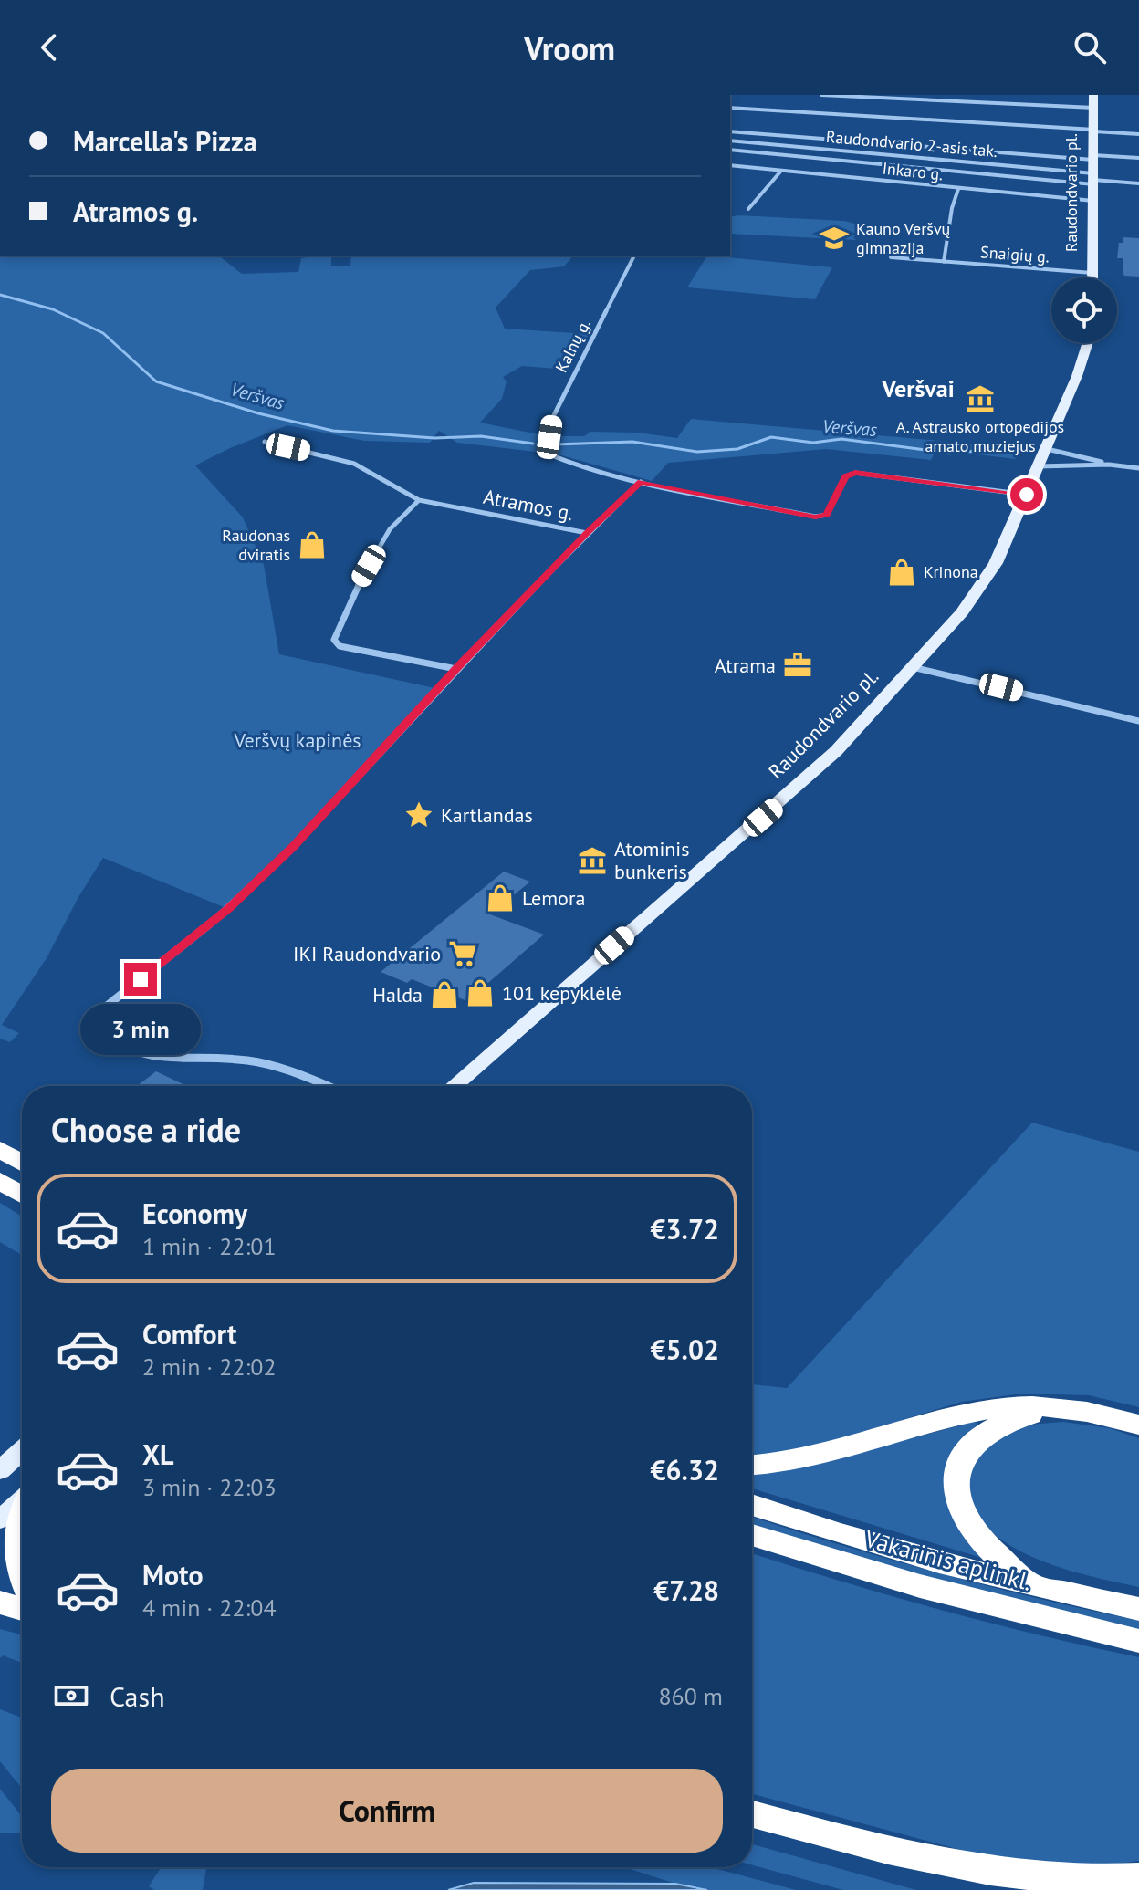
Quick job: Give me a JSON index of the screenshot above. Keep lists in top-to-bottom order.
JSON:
{
  "streets": {
    "highway": ["Vakarinis aplinkl."],
    "main road": ["Raudondvario pl."],
    "street": [
      "Raudondvario 2-asis tak.",
      "Inkaro g.",
      "Snaigių g.",
      "Kalnų g.",
      "Atramos g."
    ]
  },
  "crossings": [
    ["Raudondvario 2-asis tak.", "Raudondvario pl."],
    ["Inkaro g.", "Raudondvario pl."],
    ["Raudondvario pl.", "Snaigių g."]
  ],
  "districts": ["Veršvai"],
  "water": ["Veršvas"],
  "parks": ["Veršvų kapinės"],
  "places": {
    "school or university": ["Kauno Veršvų gimnazija"],
    "museum": ["A. Astrausko ortopedijos amato muziejus", "Atominis bunkeris"],
    "shop": [
      "Raudonas dviratis",
      "Krinona",
      "Lemora",
      "101 kepyklėlė",
      "Halda"
    ],
    "office": ["Atrama"],
    "place": ["Kartlandas"],
    "supermarket": ["IKI Raudondvario"]
  },
  "page": {
    "header": "Vroom",
    "banner": ["Marcella's Pizza", "Atramos g."],
    "bubble": "3 min",
    "heading": "Choose a ride",
    "list": [
      {
        "name": "Economy",
        "note": "1 min · 22:01",
        "value": "€3.72"
      },
      {
        "name": "Comfort",
        "note": "2 min · 22:02",
        "value": "€5.02"
      },
      {
        "name": "XL",
        "note": "3 min · 22:03",
        "value": "€6.32"
      },
      {
        "name": "Moto",
        "note": "4 min · 22:04",
        "value": "€7.28"
      }
    ],
    "pay": ["Cash", "860 m"],
    "buttons": "Confirm"
  }
}
